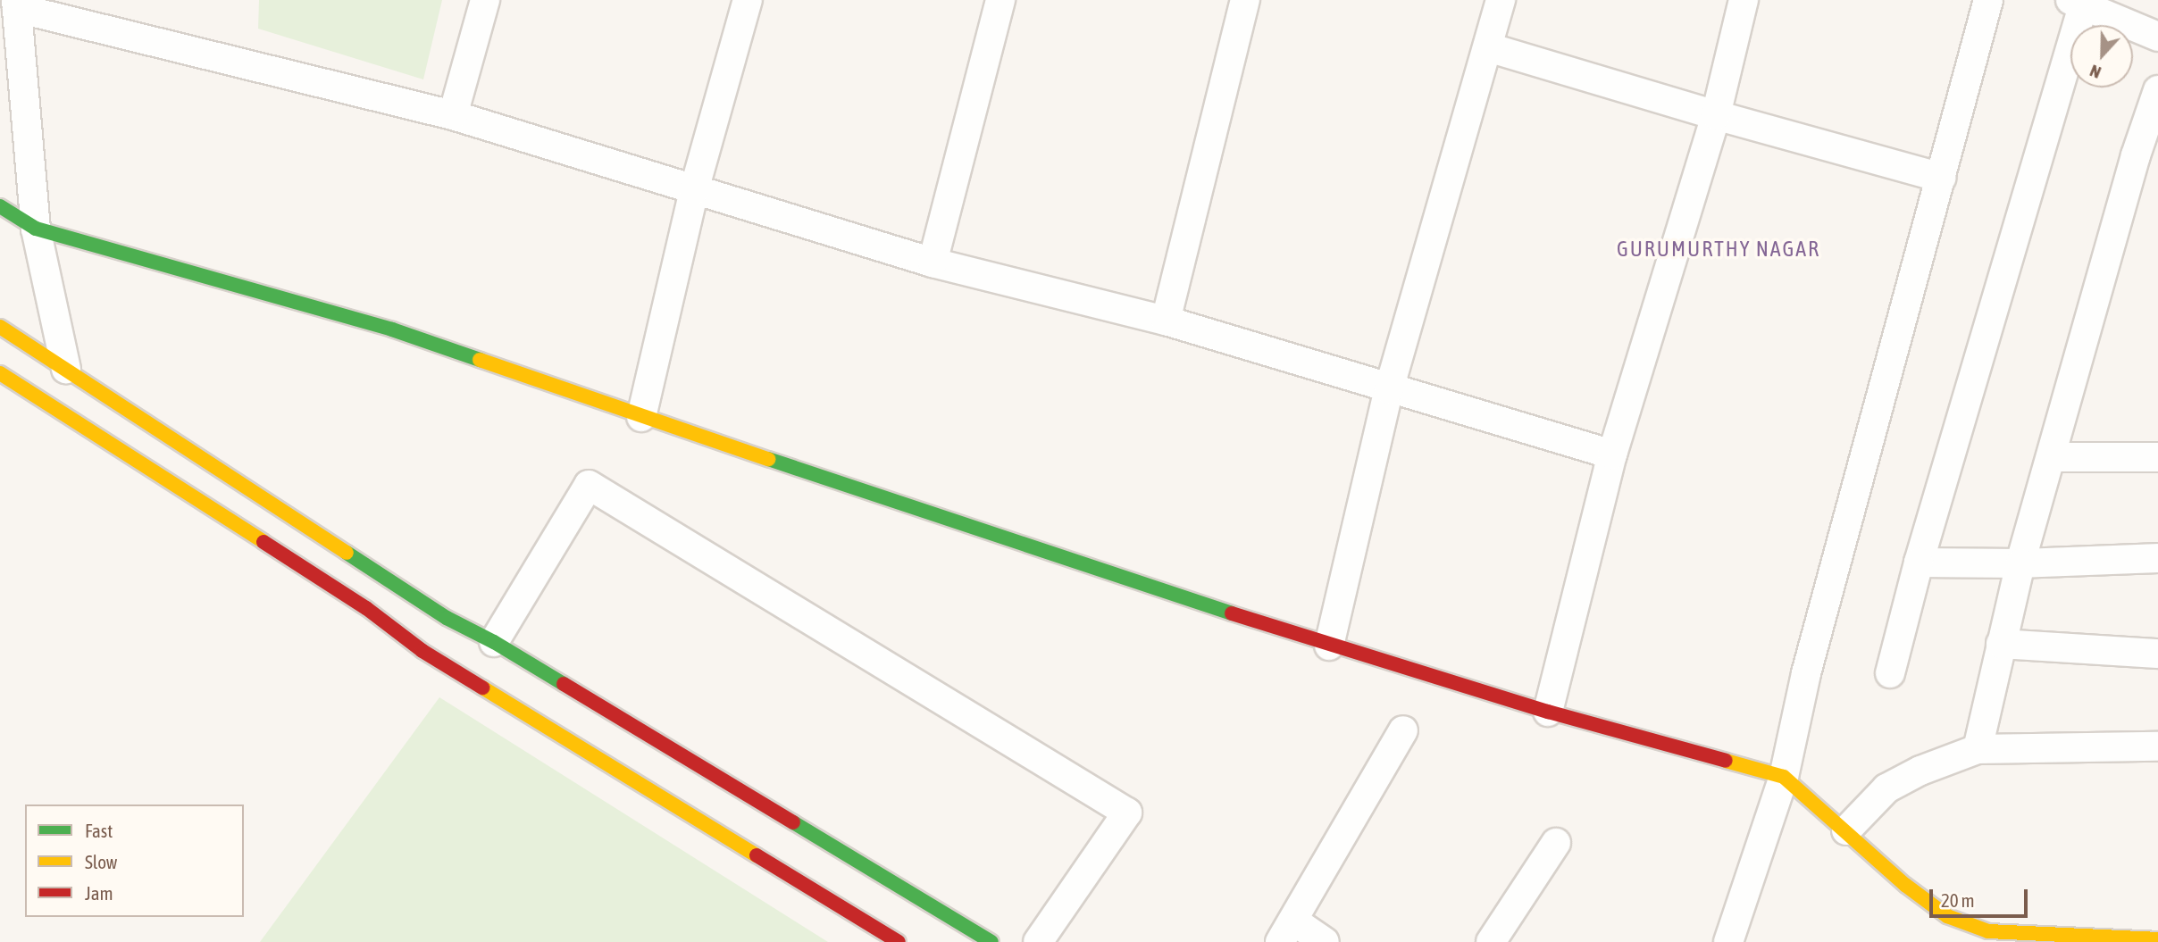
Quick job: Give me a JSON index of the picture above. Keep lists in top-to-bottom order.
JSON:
{
  "districts": ["GURUMURTHY NAGAR"],
  "legend": ["Fast", "Slow", "Jam"],
  "scale_bar": "20 m",
  "north": "bottom"
}
